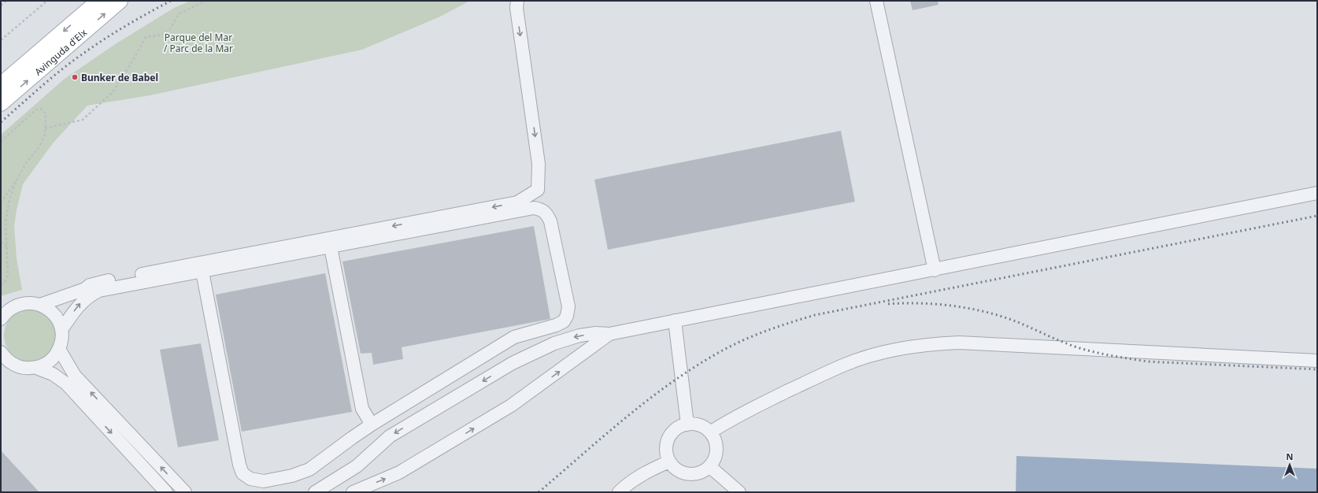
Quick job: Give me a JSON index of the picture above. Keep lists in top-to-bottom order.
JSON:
{
  "streets": {
    "main road": ["Avinguda d'Elx"]
  },
  "parks": ["Parque del Mar / Parc de la Mar"],
  "places": ["Bunker de Babel"],
  "north": "top"
}
